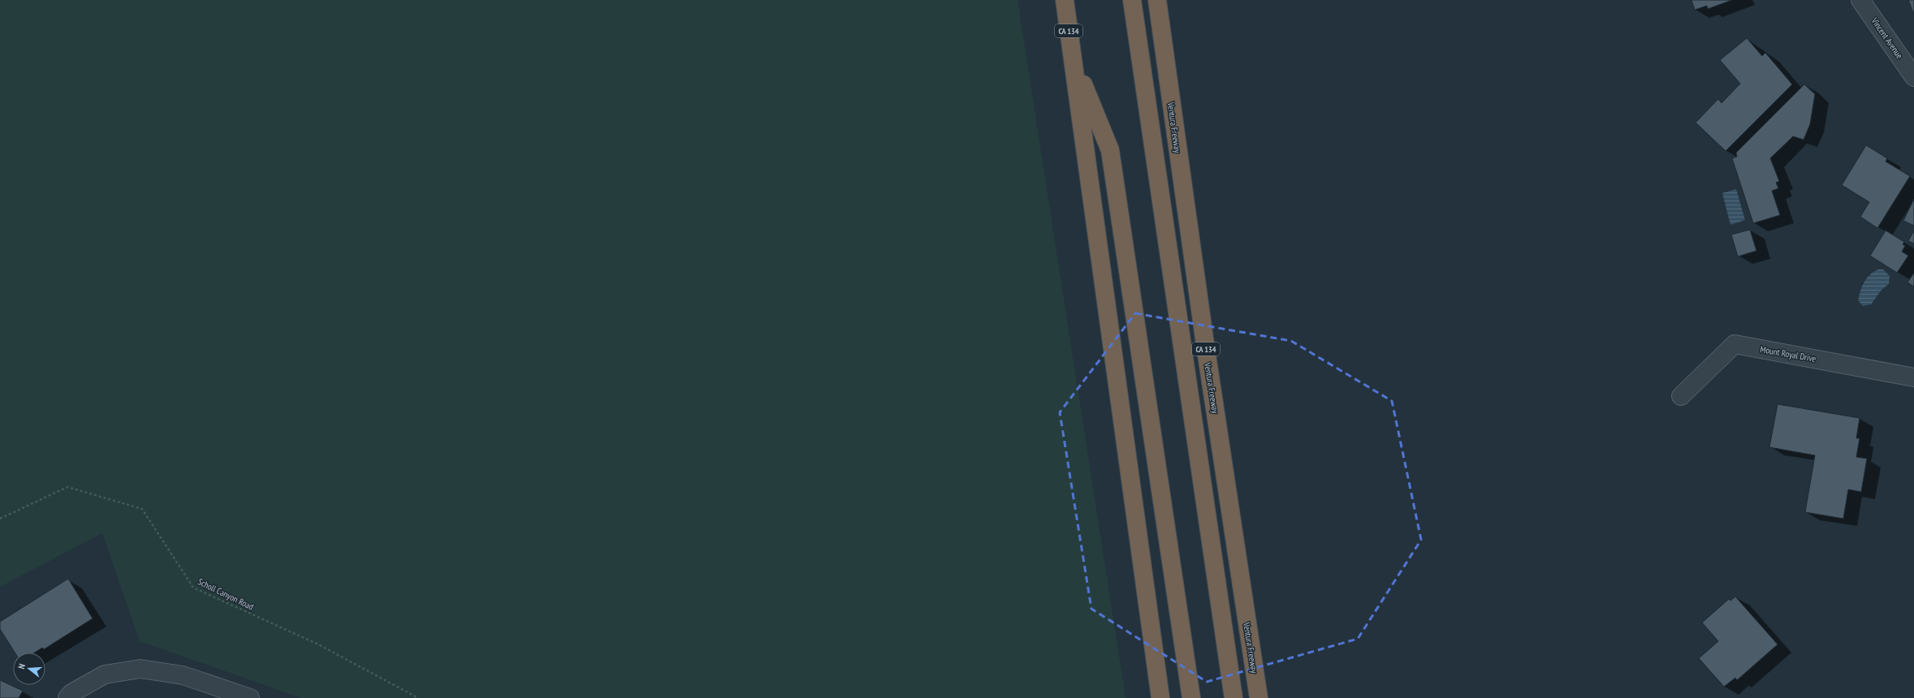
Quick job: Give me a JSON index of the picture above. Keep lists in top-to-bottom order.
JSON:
{
  "streets": {
    "highway": ["CA 134", "Ventura Freeway"],
    "street": ["Vincent Avenue", "Mount Royal Drive"],
    "path": ["Scholl Canyon Road"]
  },
  "north": "left"
}
